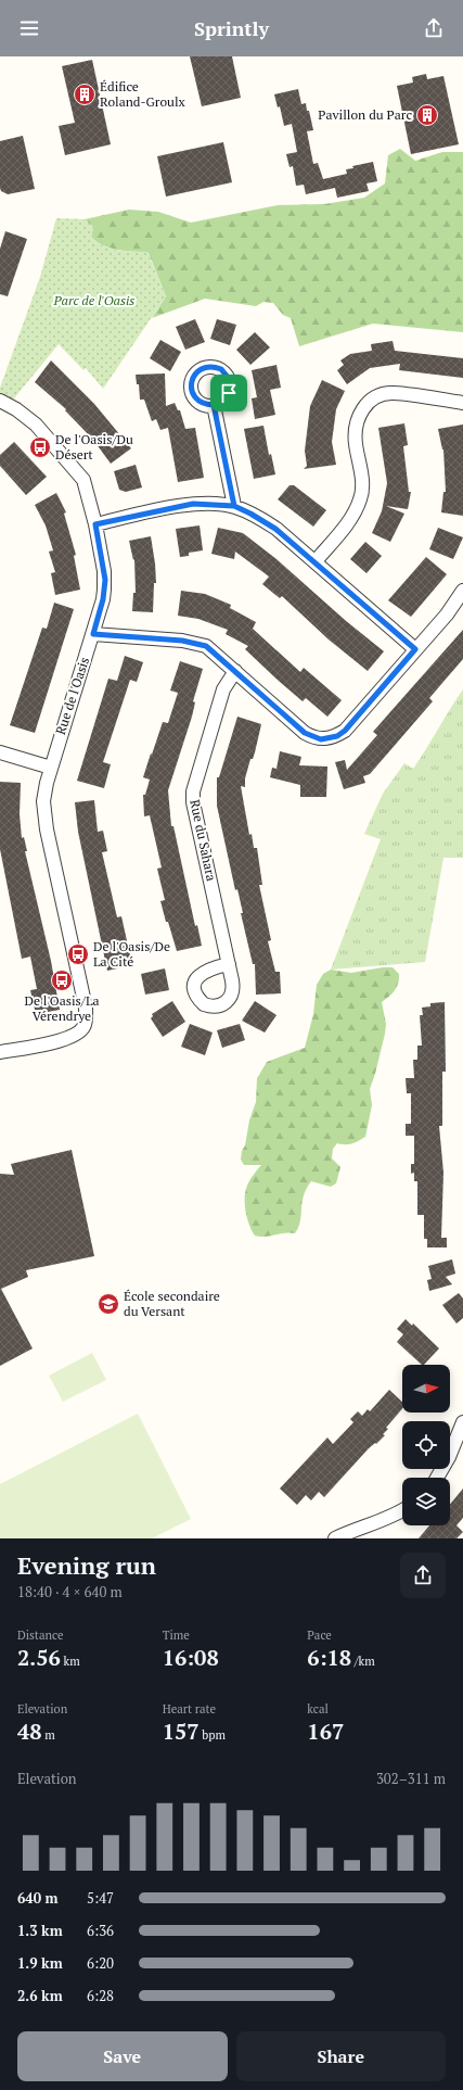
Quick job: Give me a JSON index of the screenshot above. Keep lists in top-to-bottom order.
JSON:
{
  "streets": {
    "street": ["Rue de l'Oasis", "Rue du Sahara"]
  },
  "parks": ["Parc de l'Oasis"],
  "places": {
    "building": ["Édifice Roland-Groulx", "Pavillon du Parc"],
    "bus stop": ["De l'Oasis/Du Désert", "De l'Oasis/De La Cité", "De l'Oasis/La Vérendrye"],
    "school or university": ["École secondaire du Versant"]
  },
  "north": "right",
  "page": {
    "header": "Sprintly",
    "heading": ["Evening run", "18:40 · 4 × 640 m"],
    "stats": [
      ["Distance", "2.56 km"],
      ["Time", "16:08"],
      ["Pace", "6:18 /km"],
      ["Elevation", "48 m"],
      ["Heart rate", "157 bpm"],
      ["kcal", "167"]
    ],
    "chart": ["Elevation", "302–311 m"],
    "list": [
      {
        "name": "640 m",
        "note": "5:47"
      },
      {
        "name": "1.3 km",
        "note": "6:36"
      },
      {
        "name": "1.9 km",
        "note": "6:20"
      },
      {
        "name": "2.6 km",
        "note": "6:28"
      }
    ],
    "buttons": ["Save", "Share"]
  }
}
